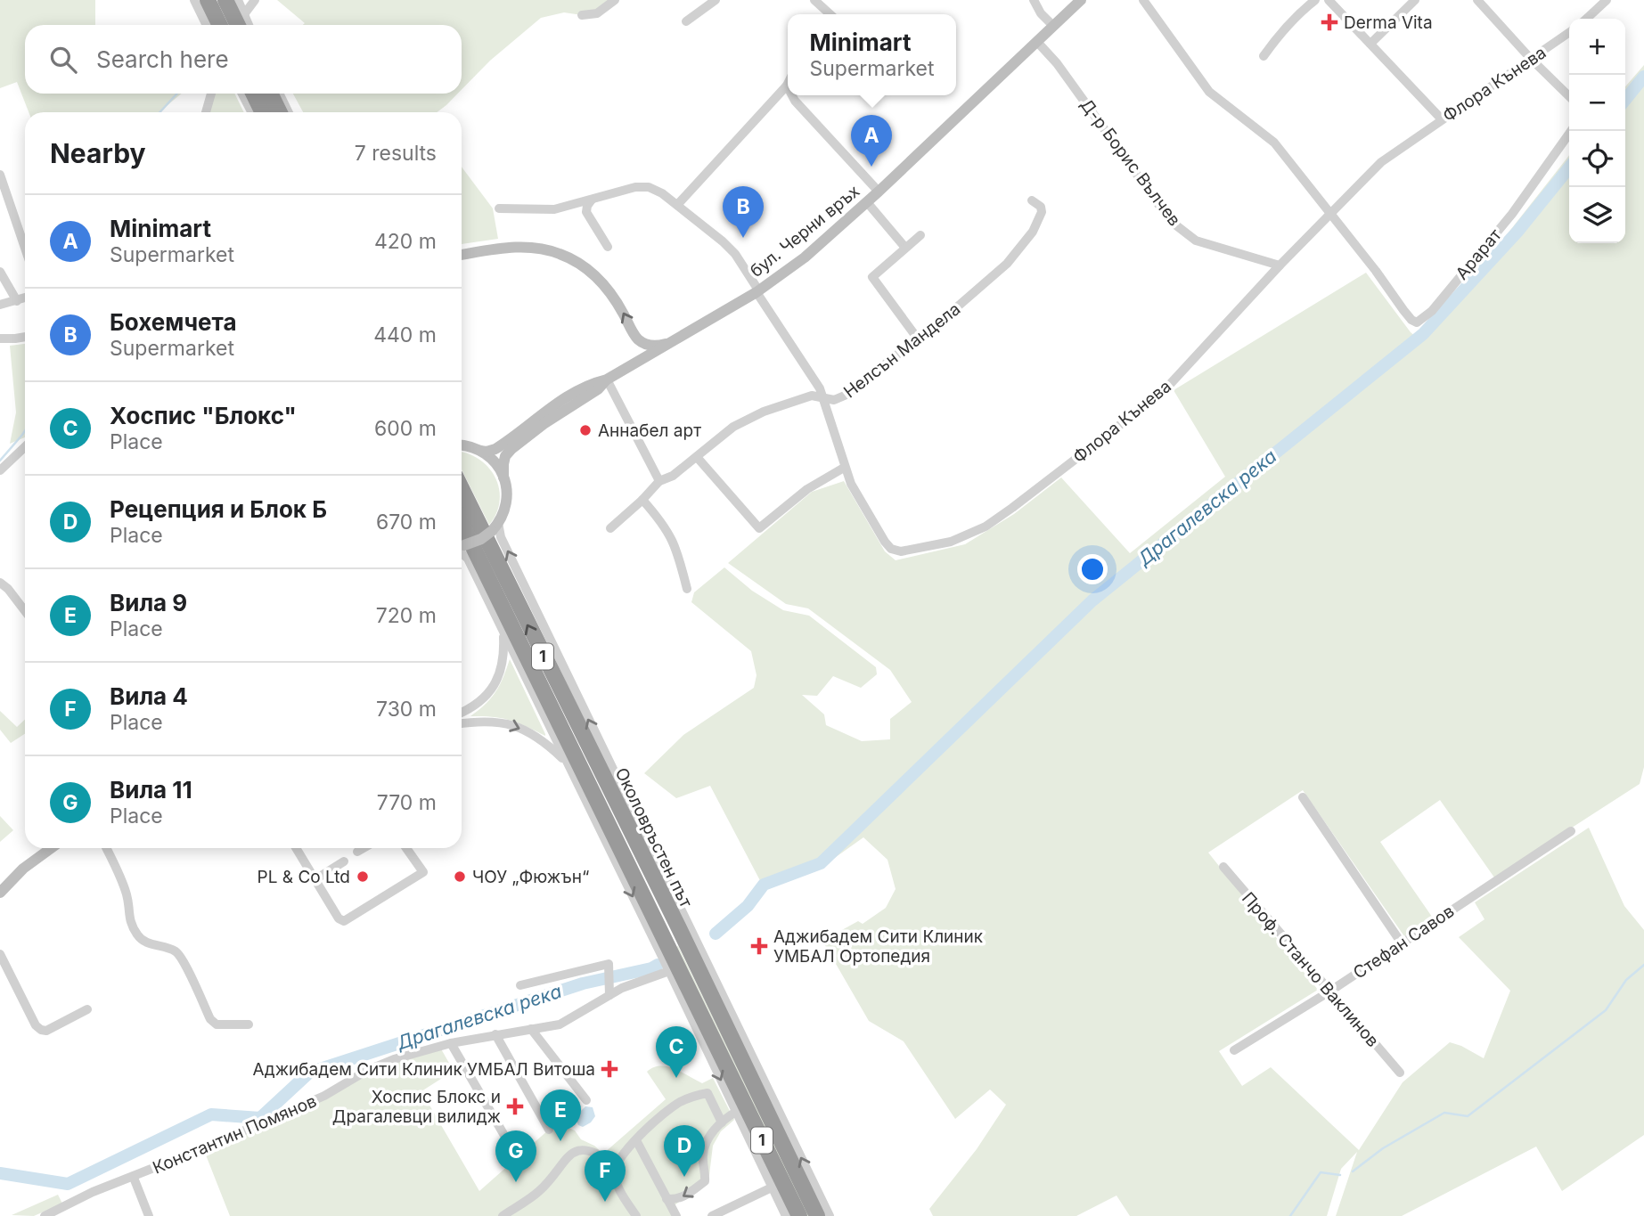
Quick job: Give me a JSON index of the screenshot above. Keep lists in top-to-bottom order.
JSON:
{
  "streets": {
    "highway": ["1", "Околовръстен път"],
    "main road": ["бул. Черни връх"],
    "street": [
      "Флора Кънева",
      "Д-р Борис Вълчев",
      "Арарат",
      "Нелсън Мандела",
      "Стефан Савов",
      "Проф. Станчо Ваклинов",
      "Константин Помянов"
    ]
  },
  "crossings": [
    ["Флора Кънева", "Д-р Борис Вълчев"],
    ["Флора Кънева", "бул. Черни връх"],
    ["Флора Кънева", "Арарат"],
    ["Флора Кънева", "Нелсън Мандела"],
    ["Д-р Борис Вълчев", "бул. Черни връх"],
    ["бул. Черни връх", "Околовръстен път"],
    ["Стефан Савов", "Проф. Станчо Ваклинов"]
  ],
  "water": ["Драгалевска река"],
  "places": {
    "health": [
      "Derma Vita",
      "Аджибадем Сити Клиник УМБАЛ Ортопедия",
      "Аджибадем Сити Клиник УМБАЛ Витоша",
      "Хоспис Блокс и Драгалевци вилидж"
    ],
    "other": ["Аннабел арт", "PL & Co Ltd", "ЧОУ „Фюжън“"]
  },
  "page": {
    "popup": ["Minimart", "Supermarket"],
    "map_buttons": ["+", "−"],
    "search": "Search here",
    "heading": ["Nearby", "7 results"],
    "pins": [
      "A",
      "B",
      "C",
      "E",
      "D",
      "G",
      "F"
    ],
    "list": [
      {
        "mark": "A",
        "name": "Minimart",
        "note": "Supermarket",
        "value": "420 m"
      },
      {
        "mark": "B",
        "name": "Бохемчета",
        "note": "Supermarket",
        "value": "440 m"
      },
      {
        "mark": "C",
        "name": "Хоспис \"Блокс\"",
        "note": "Place",
        "value": "600 m"
      },
      {
        "mark": "D",
        "name": "Рецепция и Блок Б",
        "note": "Place",
        "value": "670 m"
      },
      {
        "mark": "E",
        "name": "Вила 9",
        "note": "Place",
        "value": "720 m"
      },
      {
        "mark": "F",
        "name": "Вила 4",
        "note": "Place",
        "value": "730 m"
      },
      {
        "mark": "G",
        "name": "Вила 11",
        "note": "Place",
        "value": "770 m"
      }
    ]
  }
}
